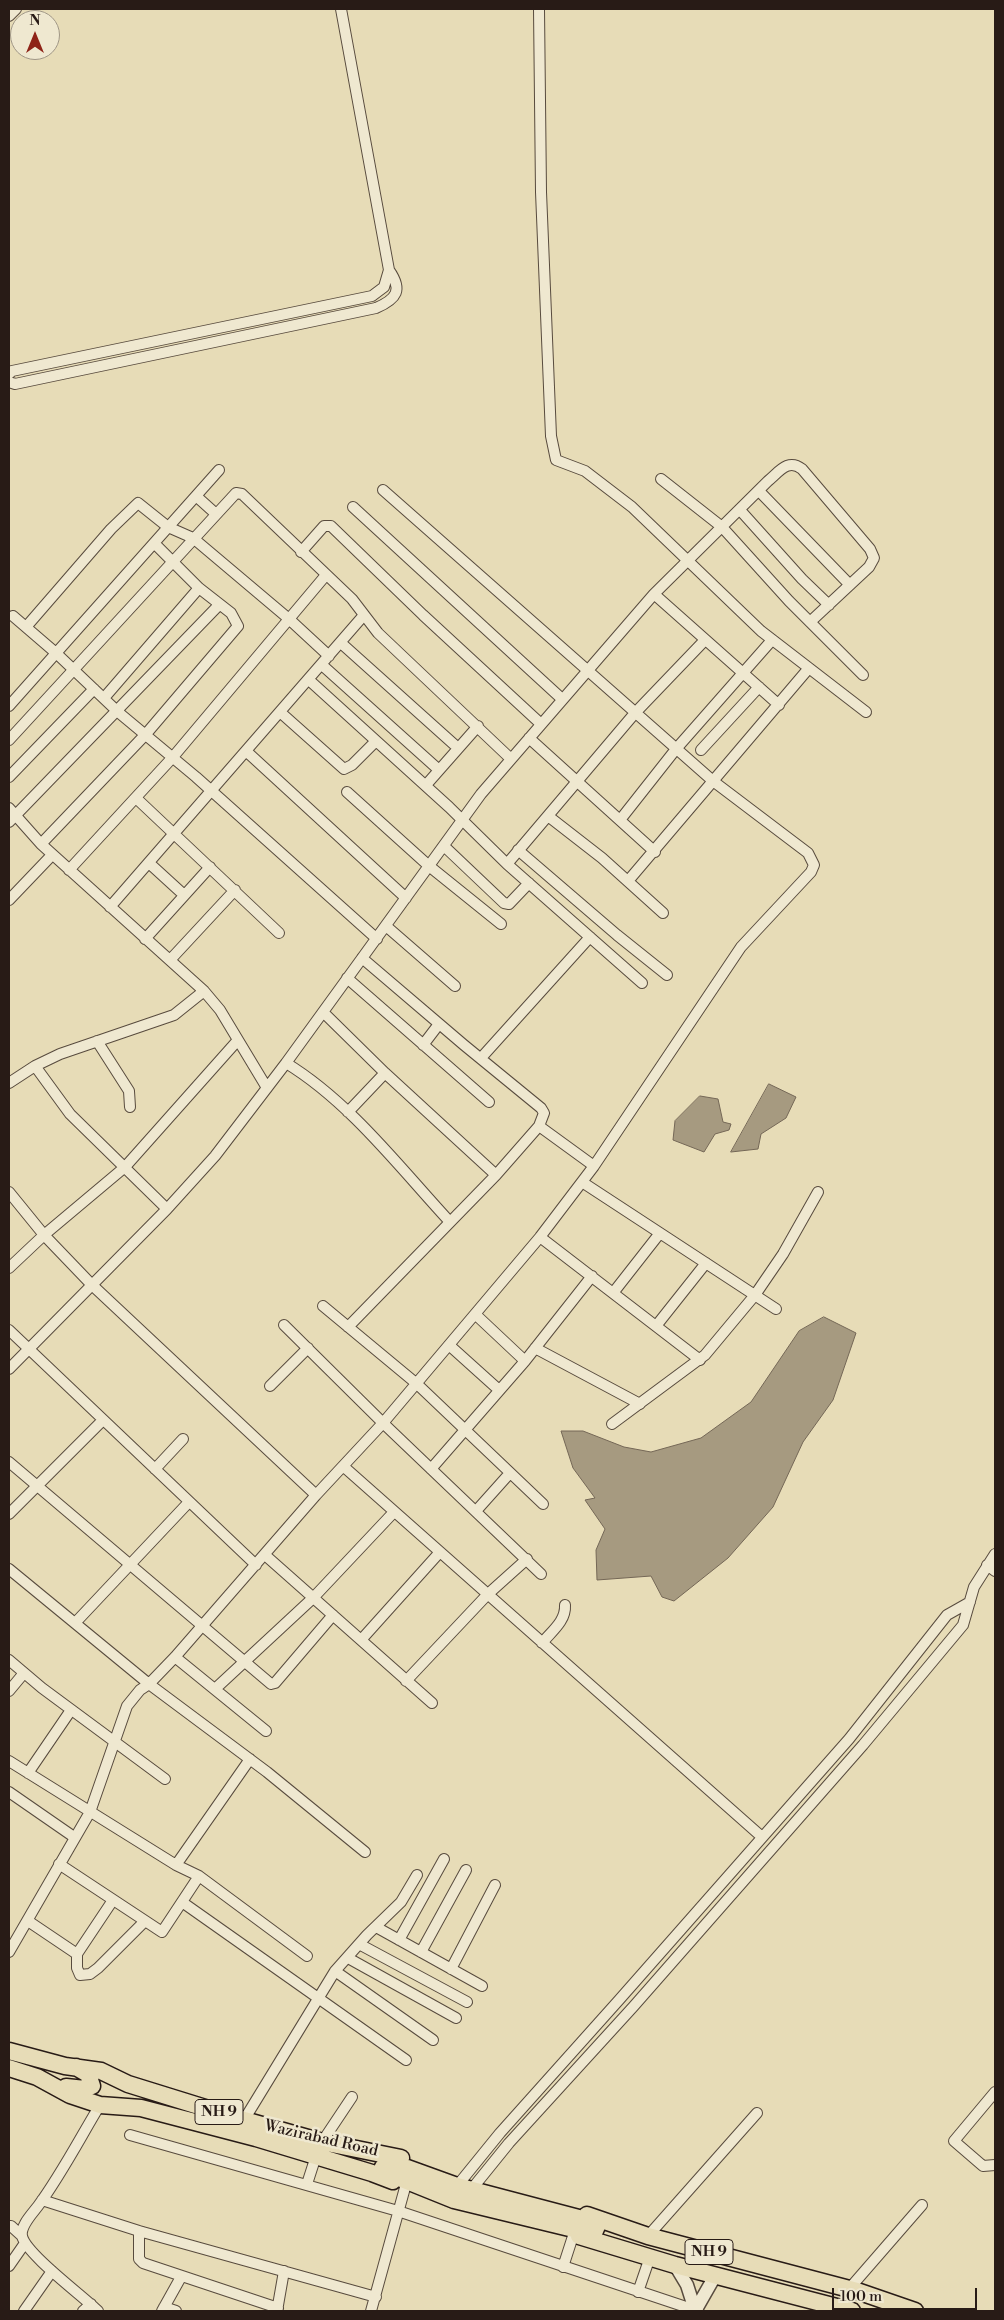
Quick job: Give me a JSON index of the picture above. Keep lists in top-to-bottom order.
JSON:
{
  "streets": {
    "highway": ["NH 9", "Wazirabad Road"]
  },
  "scale_bar": "100 m",
  "north": "top"
}
